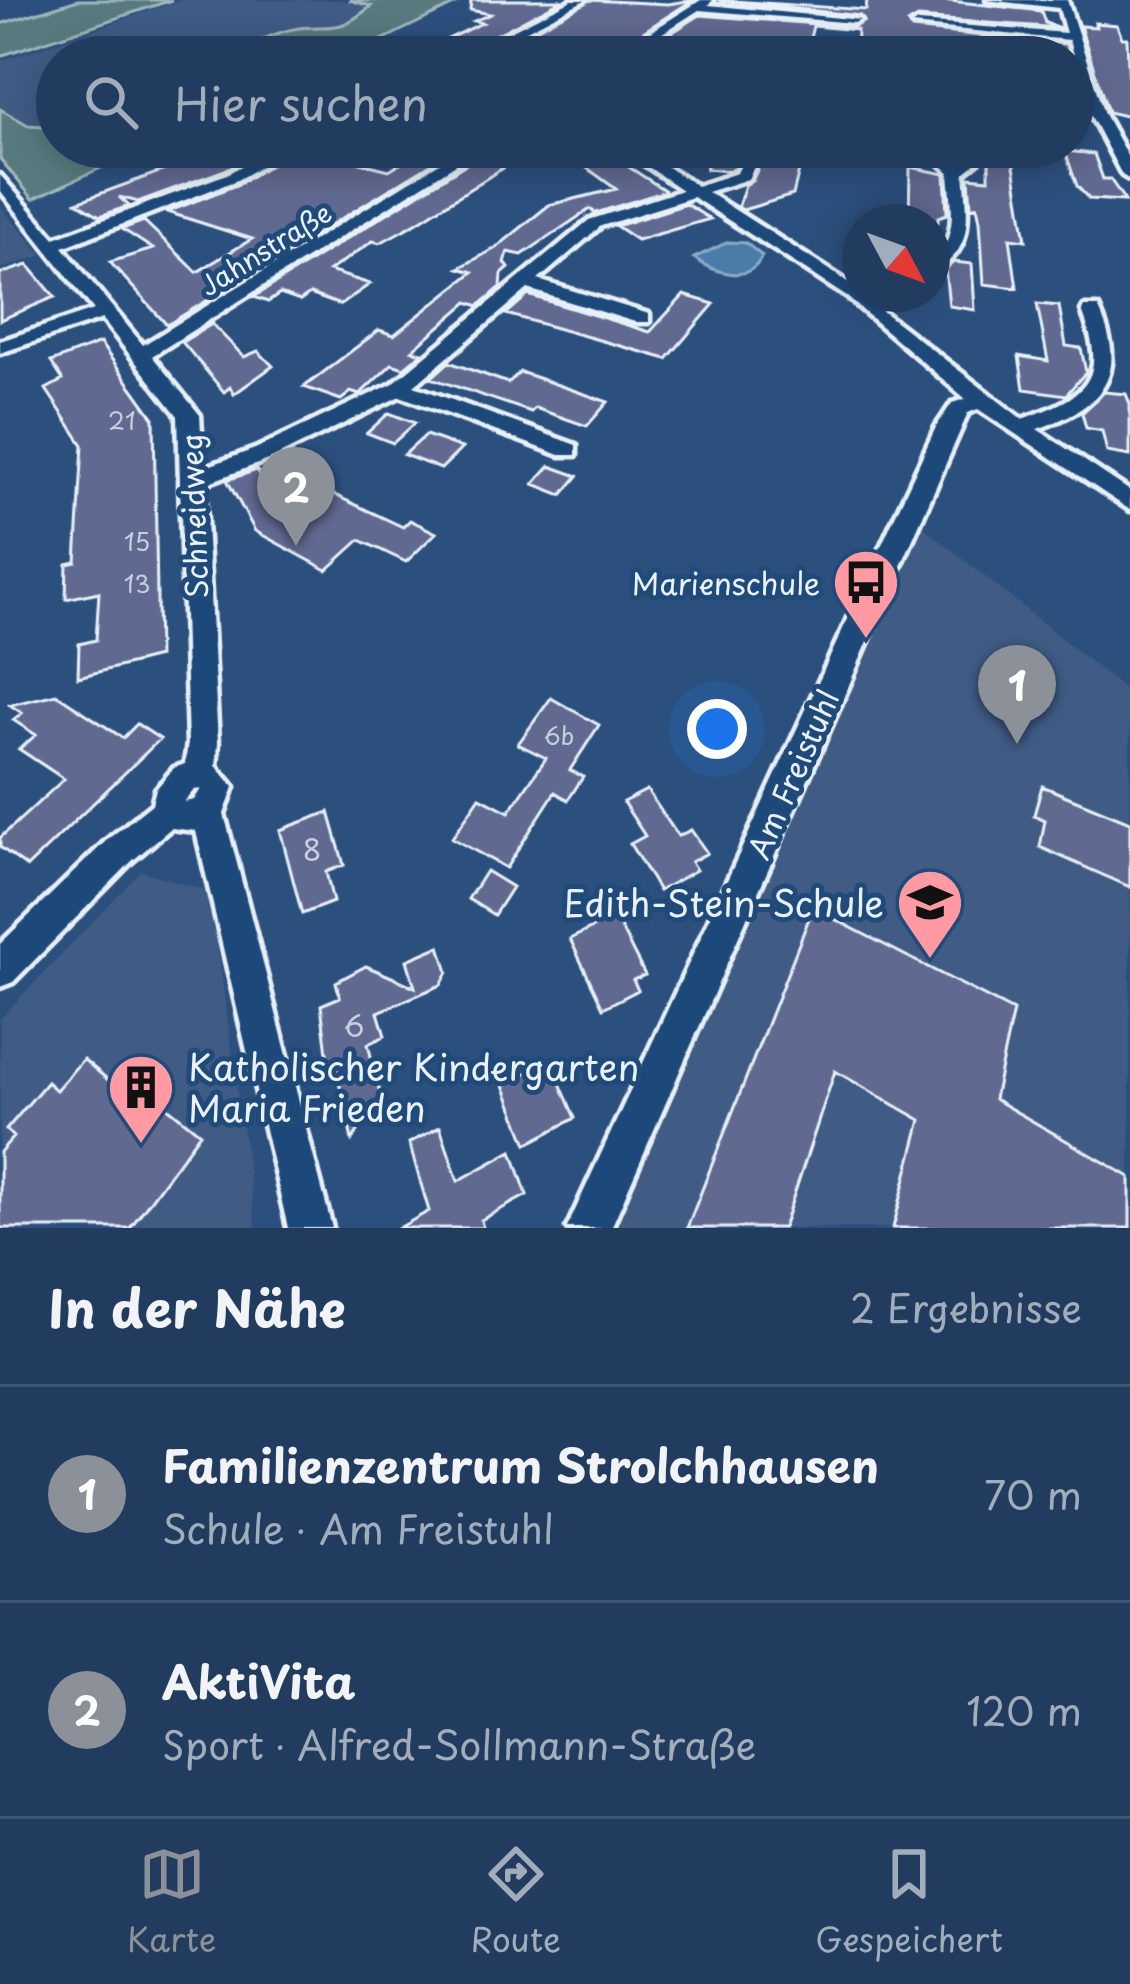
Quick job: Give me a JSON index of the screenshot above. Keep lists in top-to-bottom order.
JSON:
{
  "streets": {
    "street": ["Jahnstraße", "Schneidweg", "Am Freistuhl"]
  },
  "crossings": [
    ["Jahnstraße", "Schneidweg"]
  ],
  "places": {
    "bus stop": ["Marienschule"],
    "school or university": ["Edith-Stein-Schule"],
    "building": ["Katholischer Kindergarten Maria Frieden"]
  },
  "house_numbers": [
    "21",
    "15",
    "13",
    "6b",
    "8",
    "6"
  ],
  "north": "bottom right",
  "page": {
    "search": "Hier suchen",
    "pins": ["2", "1"],
    "heading": ["In der Nähe", "2 Ergebnisse"],
    "list": [
      {
        "mark": "1",
        "name": "Familienzentrum Strolchhausen",
        "note": "Schule · Am Freistuhl",
        "value": "70 m"
      },
      {
        "mark": "2",
        "name": "AktiVita",
        "note": "Sport · Alfred-Sollmann-Straße",
        "value": "120 m"
      }
    ],
    "nav": ["Karte", "Route", "Gespeichert"]
  }
}
